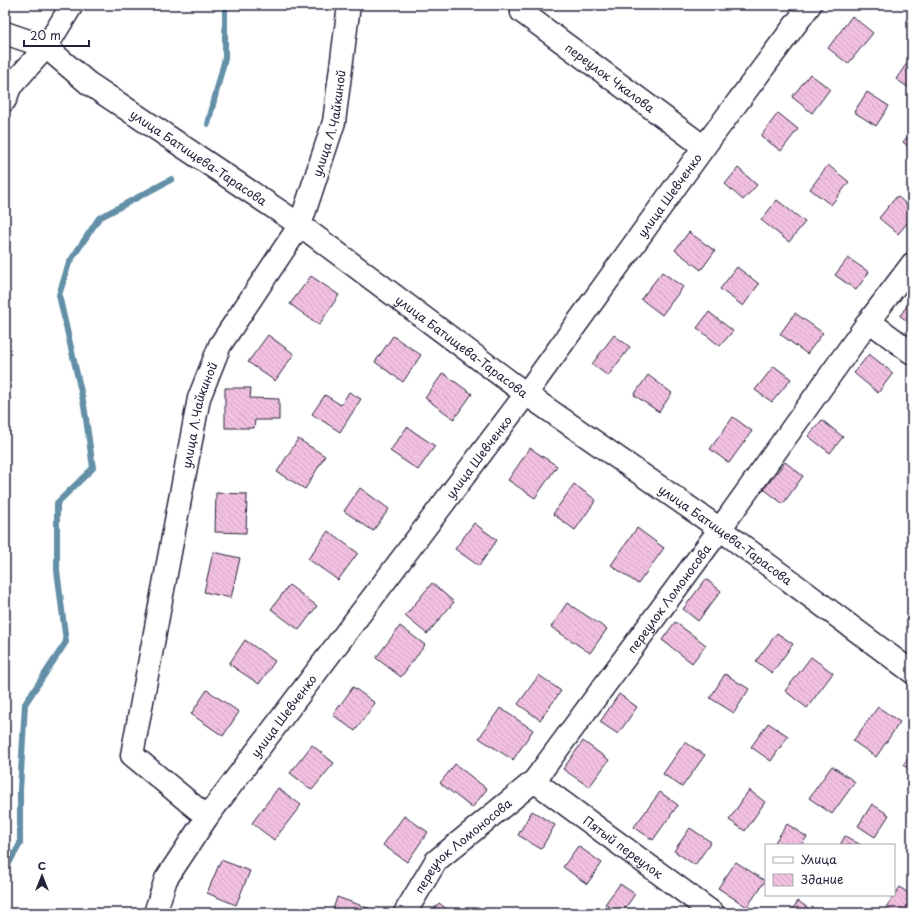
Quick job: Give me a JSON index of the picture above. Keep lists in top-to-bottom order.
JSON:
{
  "streets": {
    "street": [
      "переулок Чкалова",
      "улица Л.Чайкиной",
      "улица Батищева-Тарасова",
      "улица Шевченко",
      "переулок Ломоносова",
      "Пятый переулок"
    ]
  },
  "crossings": [
    ["переулок Чкалова", "улица Шевченко"],
    ["улица Л.Чайкиной", "улица Батищева-Тарасова"],
    ["улица Л.Чайкиной", "улица Шевченко"],
    ["улица Батищева-Тарасова", "улица Шевченко"],
    ["улица Батищева-Тарасова", "переулок Ломоносова"],
    ["переулок Ломоносова", "Пятый переулок"]
  ],
  "legend": ["Улица", "Здание"],
  "scale_bar": "20 m",
  "north": "top"
}
